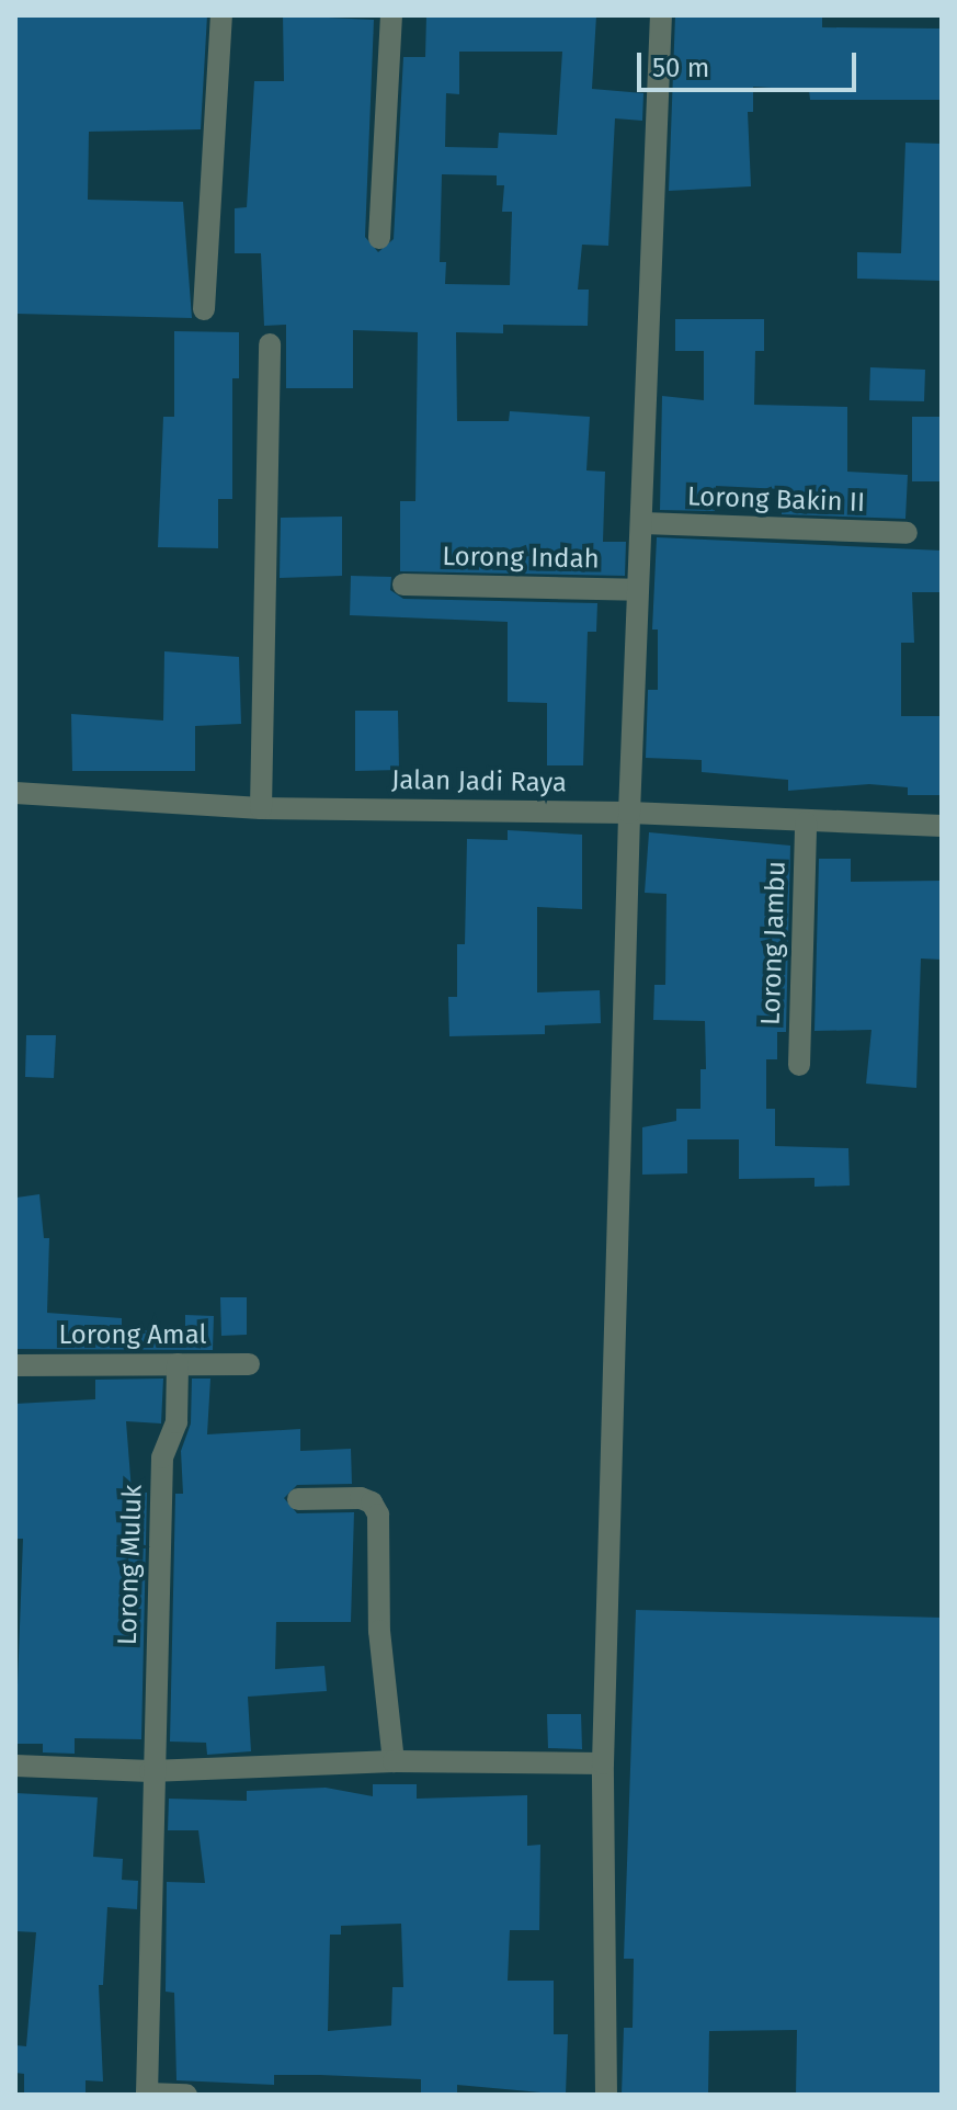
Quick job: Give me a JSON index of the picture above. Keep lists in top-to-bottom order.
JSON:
{
  "streets": {
    "street": [
      "Lorong Bakin II",
      "Lorong Indah",
      "Jalan Jadi Raya",
      "Lorong Jambu",
      "Lorong Amal",
      "Lorong Muluk"
    ]
  },
  "crossings": [
    ["Jalan Jadi Raya", "Lorong Jambu"],
    ["Lorong Amal", "Lorong Muluk"]
  ],
  "scale_bar": "50 m"
}
